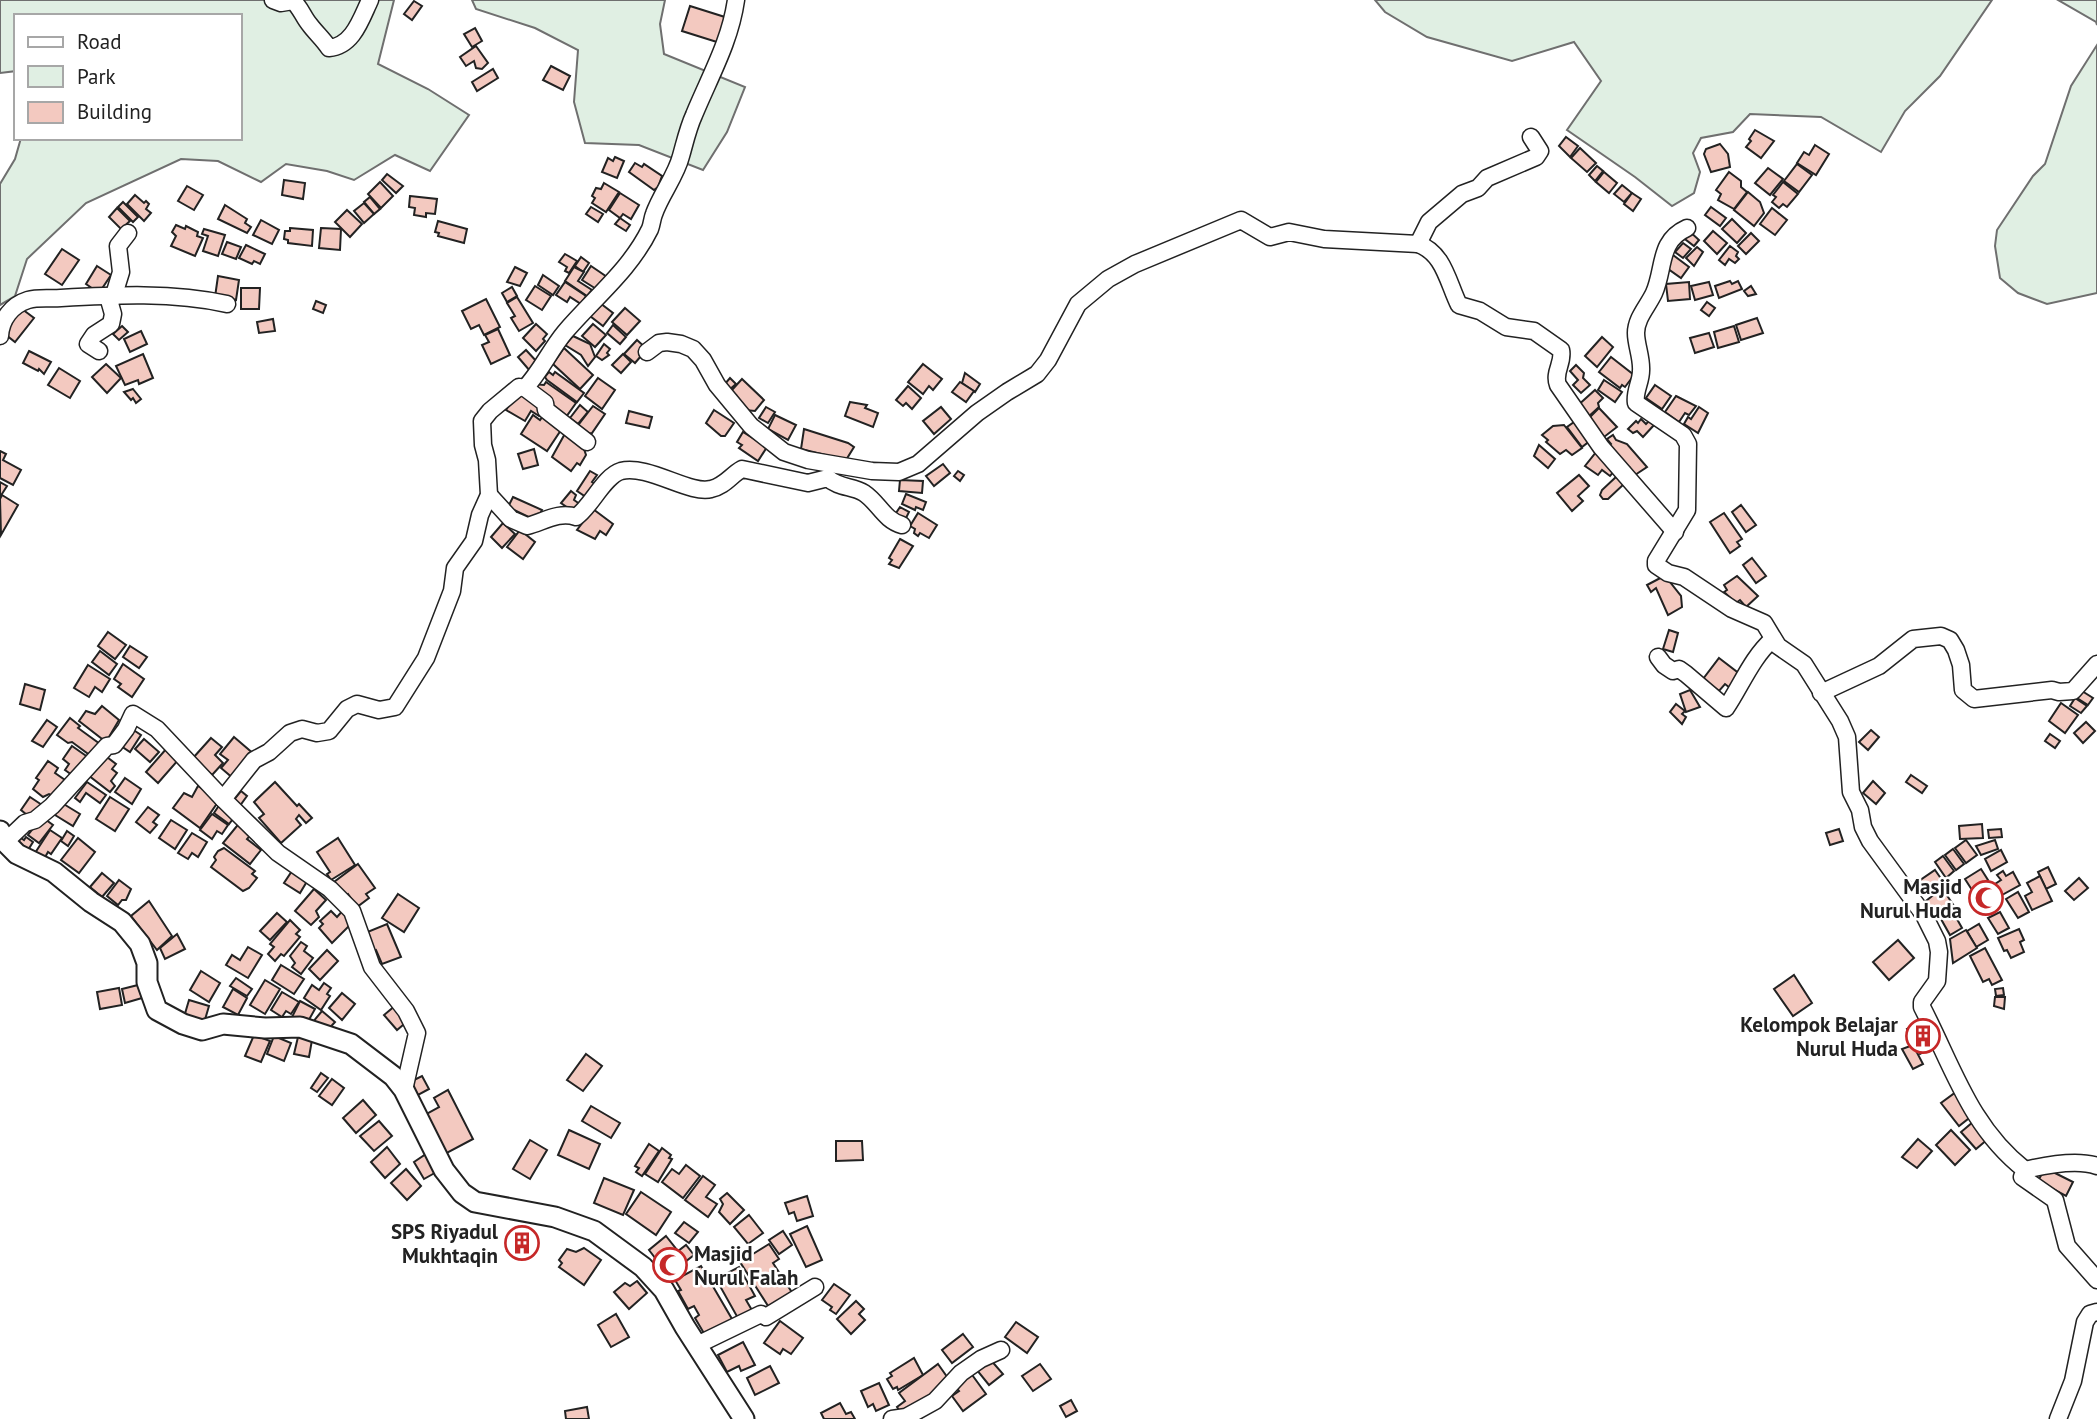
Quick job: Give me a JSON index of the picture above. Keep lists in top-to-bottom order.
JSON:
{
  "places": {
    "mosque": ["Masjid Nurul Huda", "Masjid Nurul Falah"],
    "building": ["Kelompok Belajar Nurul Huda", "SPS Riyadul Mukhtaqin"]
  },
  "legend": ["Road", "Park", "Building"]
}
